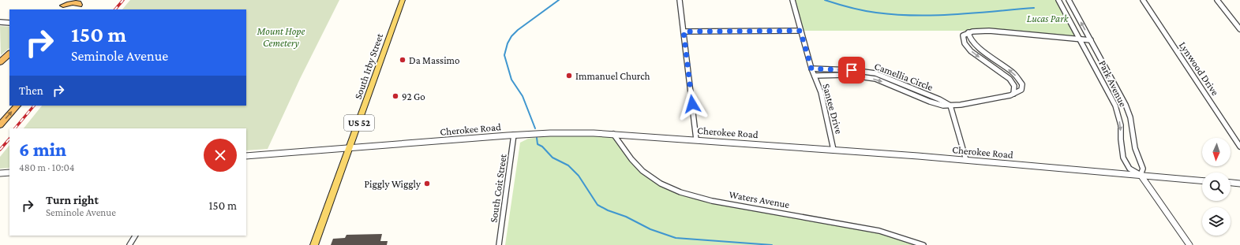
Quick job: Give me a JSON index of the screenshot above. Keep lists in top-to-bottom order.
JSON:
{
  "streets": {
    "main road": ["South Irby Street", "US 52"],
    "street": [
      "Lynwood Drive",
      "Camellia Circle",
      "Park Avenue",
      "Santee Drive",
      "Cherokee Road",
      "South Coit Street",
      "Waters Avenue"
    ]
  },
  "crossings": [
    ["South Irby Street", "Cherokee Road"],
    ["Camellia Circle", "Santee Drive"],
    ["Park Avenue", "Cherokee Road"],
    ["Santee Drive", "Cherokee Road"],
    ["Cherokee Road", "South Coit Street"],
    ["Cherokee Road", "Waters Avenue"]
  ],
  "parks": ["Lucas Park", "Mount Hope Cemetery"],
  "places": [
    "Da Massimo",
    "Immanuel Church",
    "92 Go",
    "Piggly Wiggly"
  ],
  "north": "bottom",
  "page": {
    "turn": ["150 m", "Seminole Avenue"],
    "then": "Then",
    "heading": ["6 min", "480 m · 10:04"],
    "list": [
      {
        "name": "Turn right",
        "note": "Seminole Avenue",
        "value": "150 m"
      }
    ]
  }
}
